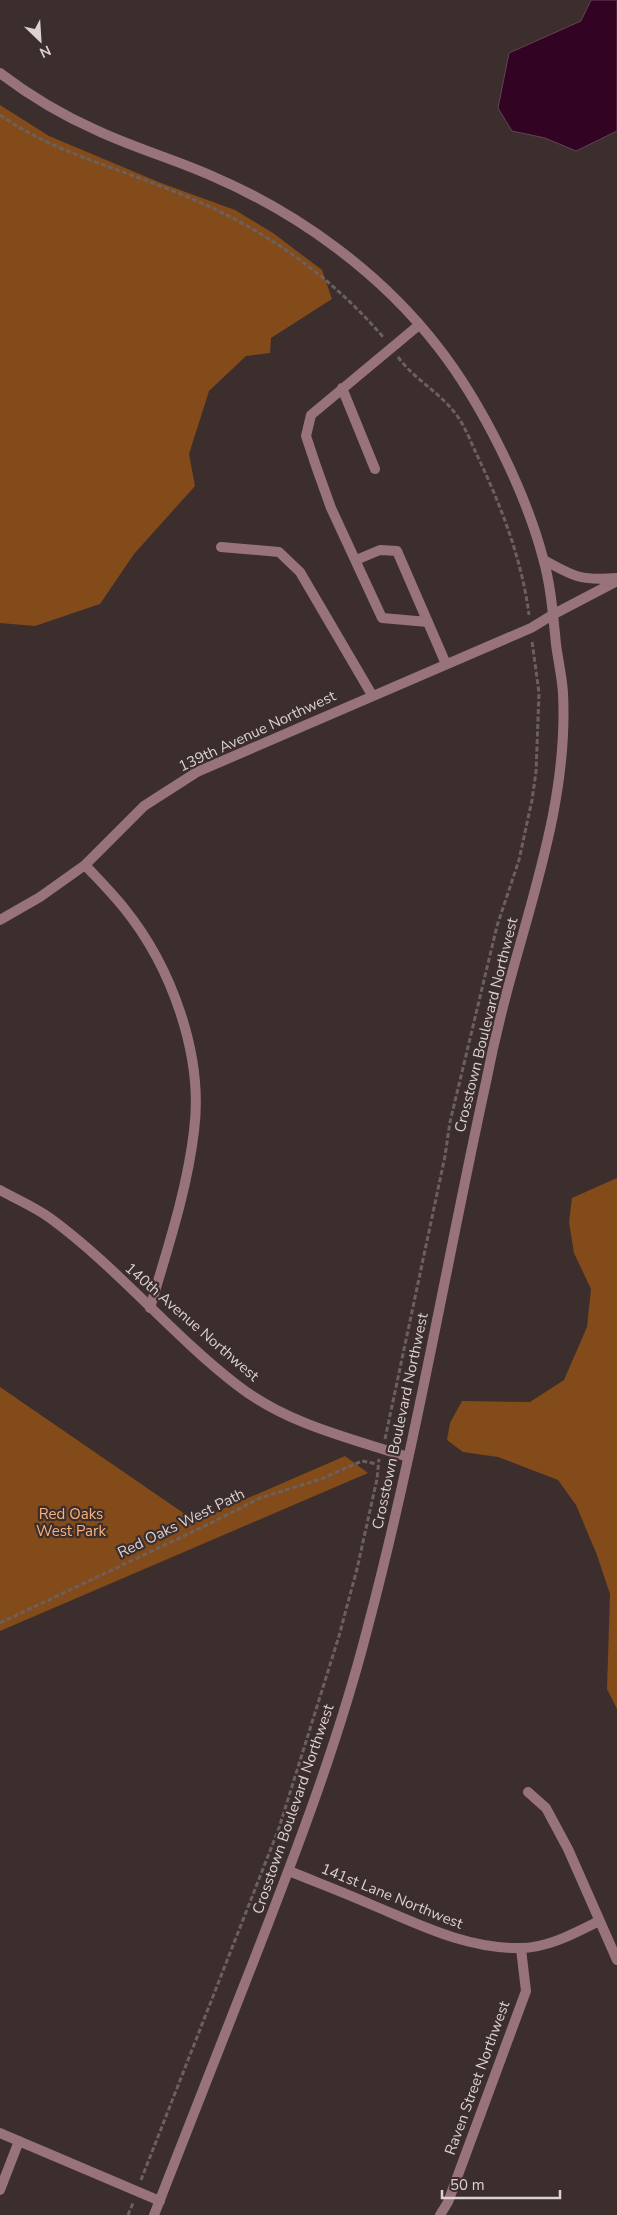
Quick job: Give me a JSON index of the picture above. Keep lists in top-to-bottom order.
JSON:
{
  "streets": {
    "street": [
      "139th Avenue Northwest",
      "Crosstown Boulevard Northwest",
      "140th Avenue Northwest",
      "141st Lane Northwest",
      "Raven Street Northwest"
    ],
    "path": ["Red Oaks West Path"]
  },
  "crossings": [
    ["139th Avenue Northwest", "Crosstown Boulevard Northwest"],
    ["Crosstown Boulevard Northwest", "140th Avenue Northwest"],
    ["Crosstown Boulevard Northwest", "141st Lane Northwest"],
    ["141st Lane Northwest", "Raven Street Northwest"]
  ],
  "parks": ["Red Oaks West Park"],
  "scale_bar": "50 m",
  "north": "bottom right"
}
